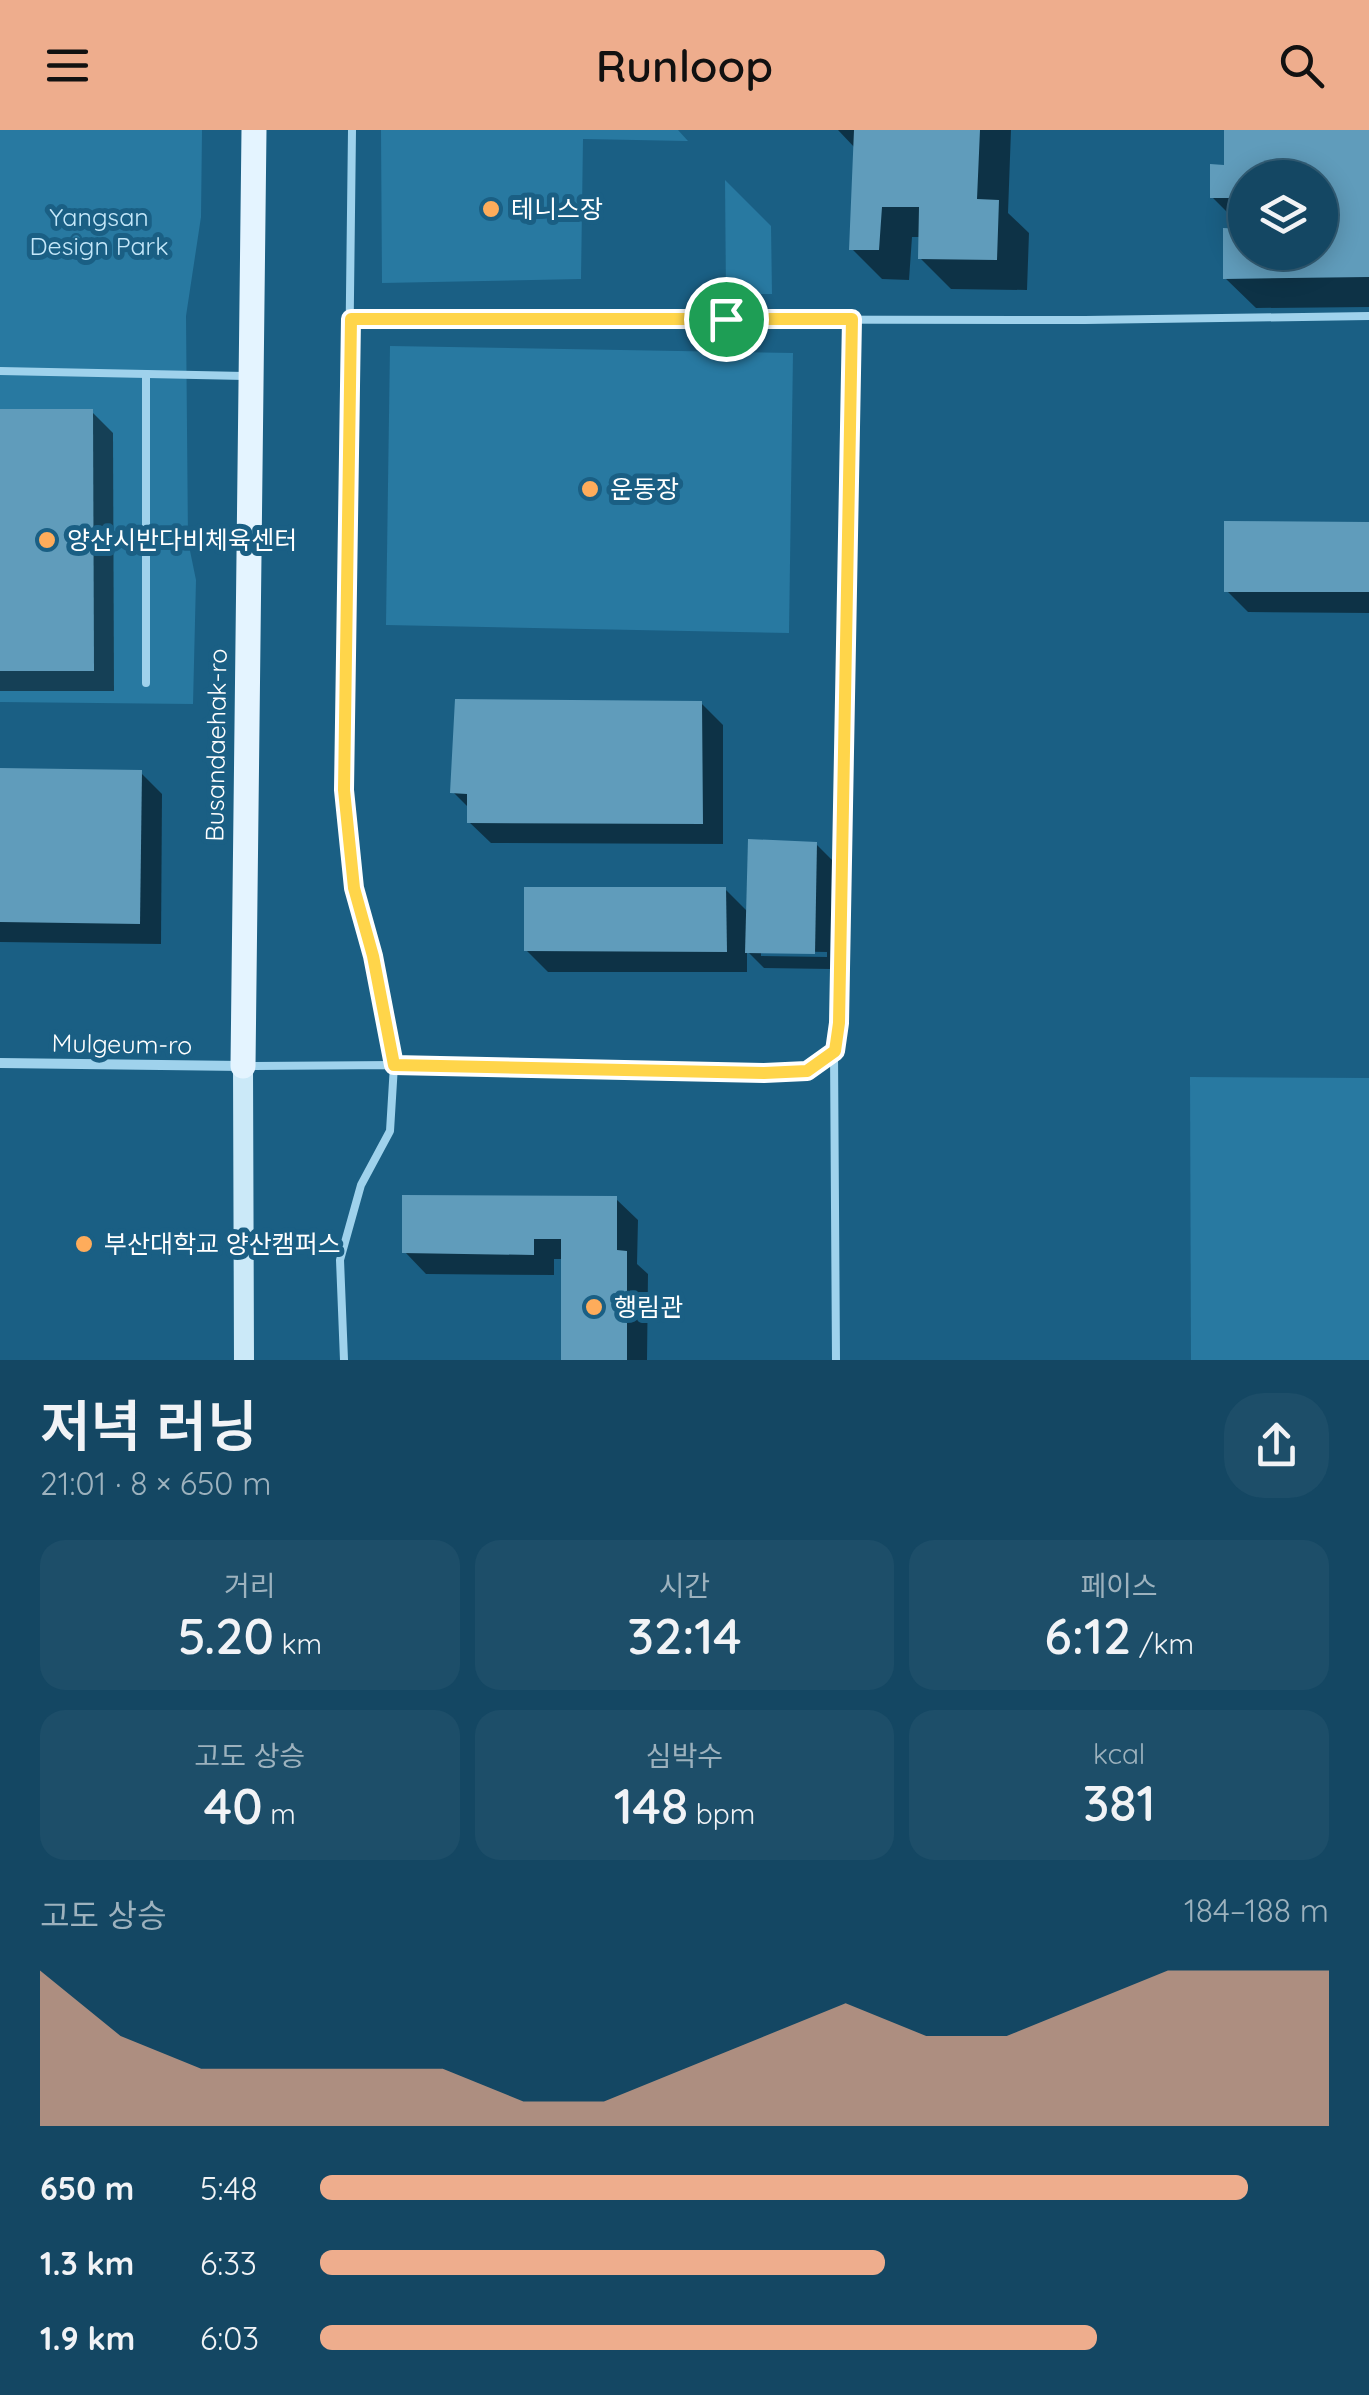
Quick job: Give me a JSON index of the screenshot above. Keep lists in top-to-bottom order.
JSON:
{
  "streets": {
    "main road": ["Busandaehak-ro"],
    "street": ["Mulgeum-ro"]
  },
  "crossings": [
    ["Busandaehak-ro", "Mulgeum-ro"]
  ],
  "parks": ["Yangsan Design Park"],
  "places": [
    "테니스장",
    "운동장",
    "양산시반다비체육센터",
    "부산대학교 양산캠퍼스",
    "행림관"
  ],
  "page": {
    "header": "Runloop",
    "heading": ["저녁 러닝", "21:01 · 8 × 650 m"],
    "stats": [
      ["거리", "5.20 km"],
      ["시간", "32:14"],
      ["페이스", "6:12 /km"],
      ["고도 상승", "40 m"],
      ["심박수", "148 bpm"],
      ["kcal", "381"]
    ],
    "chart": ["고도 상승", "184–188 m"],
    "list": [
      {
        "name": "650 m",
        "note": "5:48"
      },
      {
        "name": "1.3 km",
        "note": "6:33"
      },
      {
        "name": "1.9 km",
        "note": "6:03"
      }
    ]
  }
}
